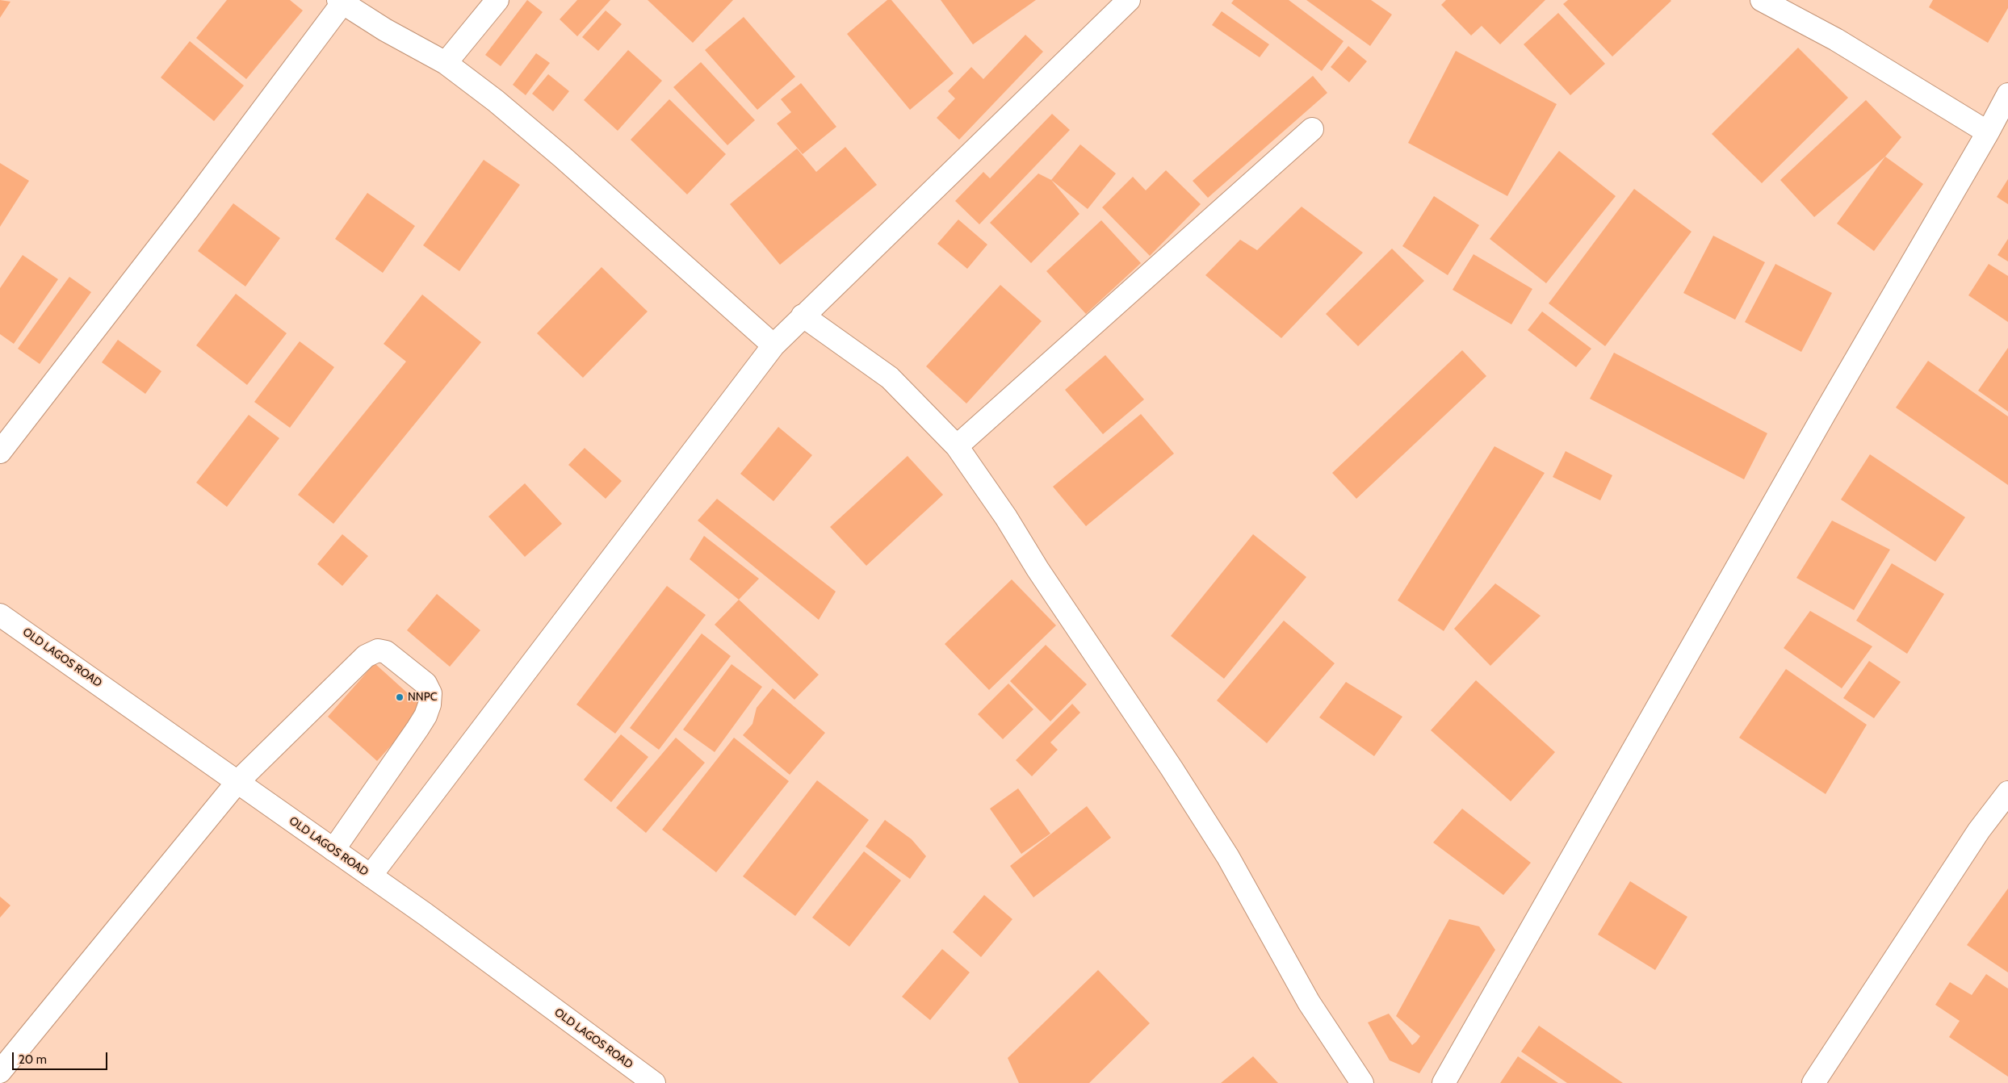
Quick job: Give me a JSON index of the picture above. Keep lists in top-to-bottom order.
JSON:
{
  "streets": {
    "street": ["OLD LAGOS ROAD"]
  },
  "places": ["NNPC"],
  "scale_bar": "20 m"
}
